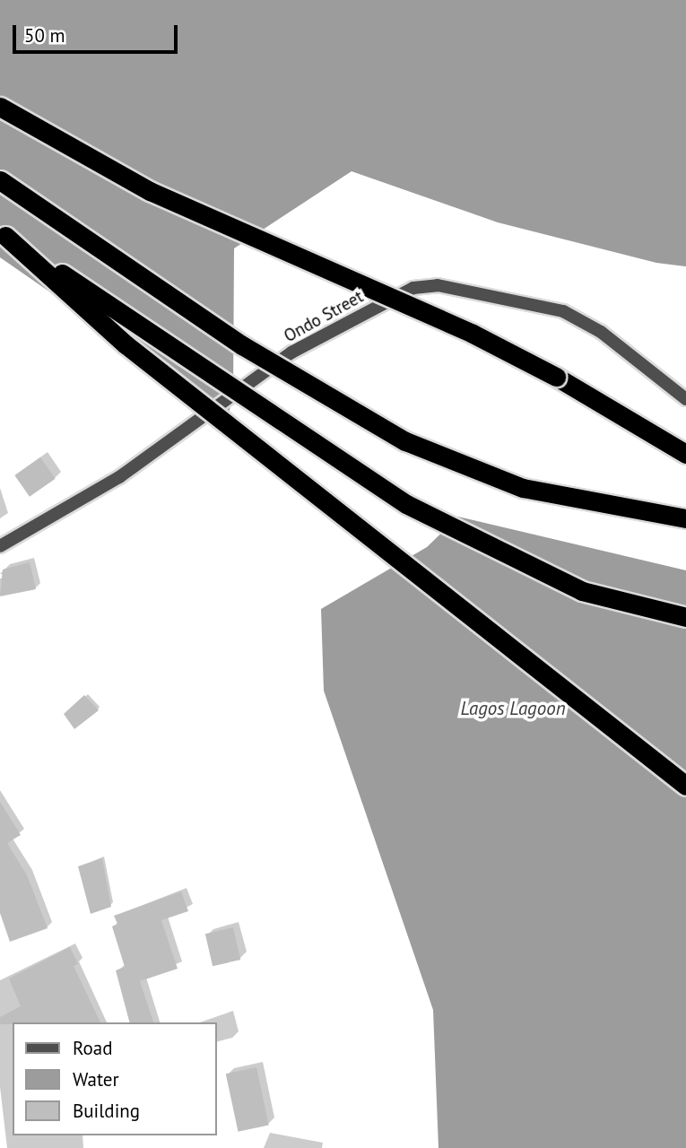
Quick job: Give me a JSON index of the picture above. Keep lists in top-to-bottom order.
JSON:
{
  "streets": {
    "street": ["Ondo Street"]
  },
  "water": ["Lagos Lagoon"],
  "legend": ["Road", "Water", "Building"],
  "scale_bar": "50 m"
}
